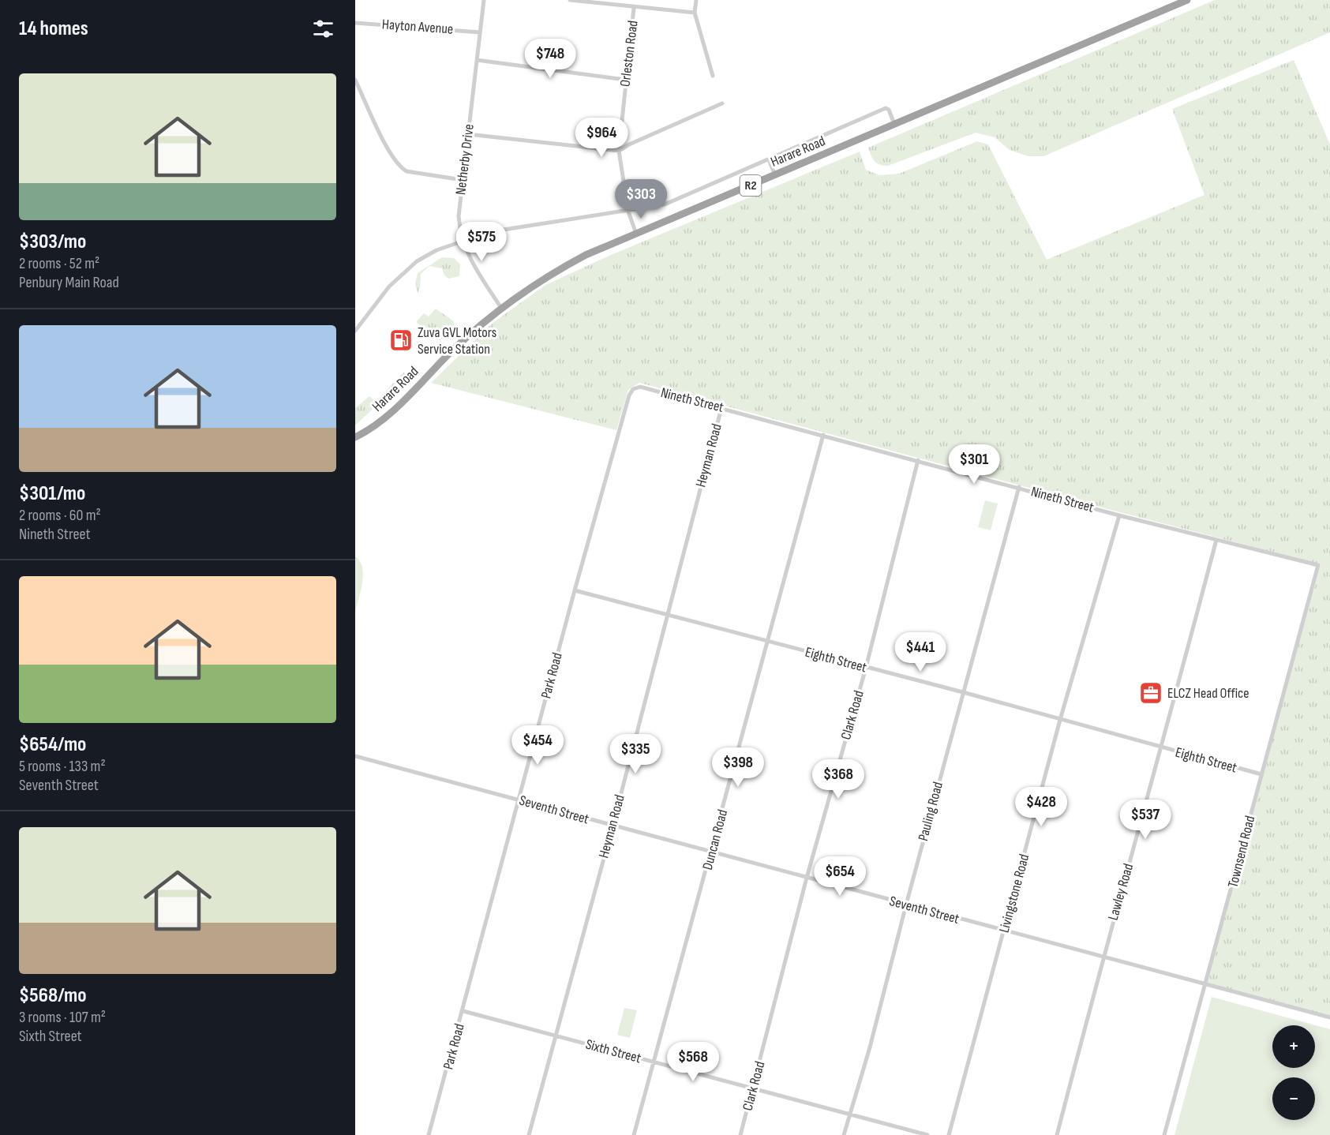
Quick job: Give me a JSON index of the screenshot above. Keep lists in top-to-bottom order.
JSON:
{
  "streets": {
    "highway": ["Harare Road", "R2"],
    "street": [
      "Hayton Avenue",
      "Orleston Road",
      "Netherby Drive",
      "Nineth Street",
      "Heyman Road",
      "Eighth Street",
      "Park Road",
      "Clark Road",
      "Seventh Street",
      "Pauling Road",
      "Duncan Road",
      "Townsend Road",
      "Lawley Road",
      "Livingstone Road",
      "Sixth Street"
    ]
  },
  "crossings": [
    ["Hayton Avenue", "Netherby Drive"],
    ["Orleston Road", "Harare Road"],
    ["Harare Road", "Netherby Drive"],
    ["Nineth Street", "Heyman Road"],
    ["Nineth Street", "Park Road"],
    ["Nineth Street", "Clark Road"],
    ["Nineth Street", "Pauling Road"],
    ["Nineth Street", "Duncan Road"],
    ["Nineth Street", "Townsend Road"],
    ["Nineth Street", "Lawley Road"],
    ["Nineth Street", "Livingstone Road"],
    ["Heyman Road", "Eighth Street"],
    ["Heyman Road", "Seventh Street"],
    ["Heyman Road", "Sixth Street"],
    ["Eighth Street", "Park Road"],
    ["Eighth Street", "Clark Road"],
    ["Eighth Street", "Pauling Road"],
    ["Eighth Street", "Duncan Road"],
    ["Eighth Street", "Townsend Road"],
    ["Eighth Street", "Lawley Road"],
    ["Eighth Street", "Livingstone Road"],
    ["Park Road", "Seventh Street"],
    ["Park Road", "Sixth Street"],
    ["Clark Road", "Seventh Street"],
    ["Clark Road", "Sixth Street"],
    ["Seventh Street", "Pauling Road"],
    ["Seventh Street", "Duncan Road"],
    ["Seventh Street", "Townsend Road"],
    ["Seventh Street", "Lawley Road"],
    ["Seventh Street", "Livingstone Road"],
    ["Pauling Road", "Sixth Street"],
    ["Duncan Road", "Sixth Street"]
  ],
  "places": {
    "fuel station": ["Zuva GVL Motors Service Station"],
    "office": ["ELCZ Head Office"]
  },
  "page": {
    "heading": "14 homes",
    "price": [
      "$748",
      "$964",
      "$303",
      "$575",
      "$301",
      "$441",
      "$454",
      "$335",
      "$398",
      "$368",
      "$428",
      "$537",
      "$654",
      "$568"
    ],
    "list": [
      {
        "name": "$303/mo",
        "note": "2 rooms · 52 m² · Penbury Main Road"
      },
      {
        "name": "$301/mo",
        "note": "2 rooms · 60 m² · Nineth Street"
      },
      {
        "name": "$654/mo",
        "note": "5 rooms · 133 m² · Seventh Street"
      },
      {
        "name": "$568/mo",
        "note": "3 rooms · 107 m² · Sixth Street"
      }
    ],
    "map_buttons": ["+", "−"]
  }
}
